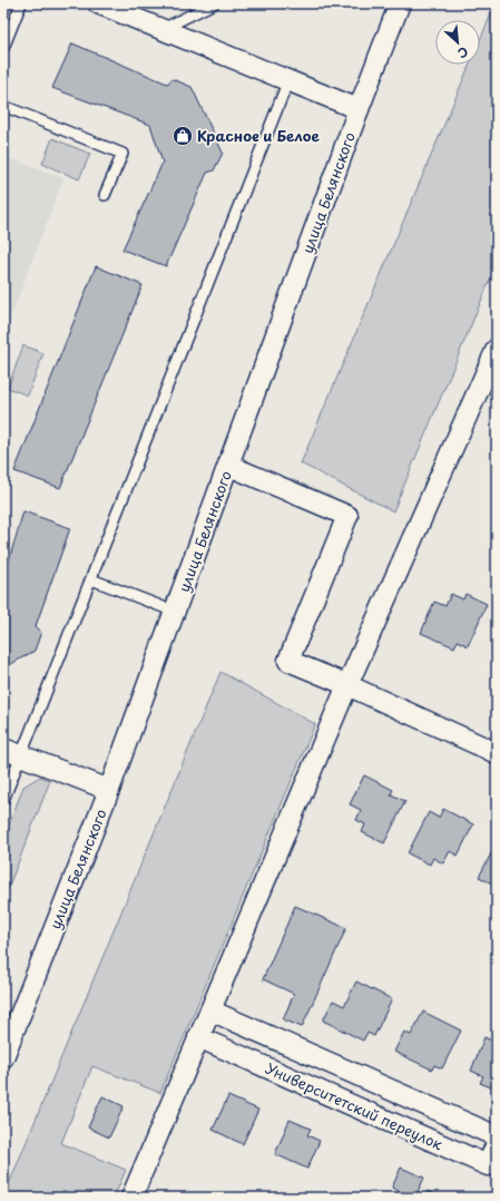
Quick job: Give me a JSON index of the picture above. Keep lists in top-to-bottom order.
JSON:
{
  "streets": {
    "street": ["улица Белянского", "Университетский переулок"]
  },
  "places": {
    "shop": ["Красное и Белое"]
  },
  "north": "bottom right"
}
